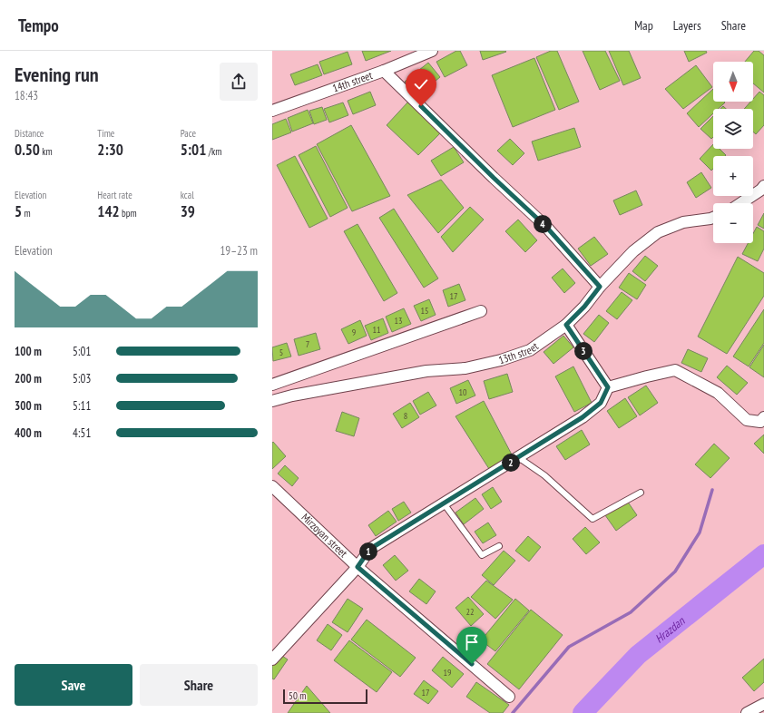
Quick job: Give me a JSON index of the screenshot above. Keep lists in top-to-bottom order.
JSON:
{
  "streets": {
    "street": ["14th street", "13th street", "Mirzoyan street"]
  },
  "water": ["Hrazdan"],
  "house_numbers": [
    "17",
    "15",
    "13",
    "11",
    "9",
    "7",
    "5",
    "10",
    "8",
    "22",
    "19",
    "17"
  ],
  "scale_bar": "50 m",
  "north": "bottom",
  "page": {
    "header": "Tempo",
    "nav": ["Map", "Layers", "Share"],
    "heading": ["Evening run", "18:43"],
    "map_buttons": ["+", "−"],
    "stats": [
      ["Distance", "0.50 km"],
      ["Time", "2:30"],
      ["Pace", "5:01 /km"],
      ["Elevation", "5 m"],
      ["Heart rate", "142 bpm"],
      ["kcal", "39"]
    ],
    "pins": [
      "4",
      "3",
      "2",
      "1"
    ],
    "chart": ["Elevation", "19–23 m"],
    "list": [
      {
        "name": "100 m",
        "note": "5:01"
      },
      {
        "name": "200 m",
        "note": "5:03"
      },
      {
        "name": "300 m",
        "note": "5:11"
      },
      {
        "name": "400 m",
        "note": "4:51"
      }
    ],
    "buttons": ["Save", "Share"],
    "scale": "50 m"
  }
}
